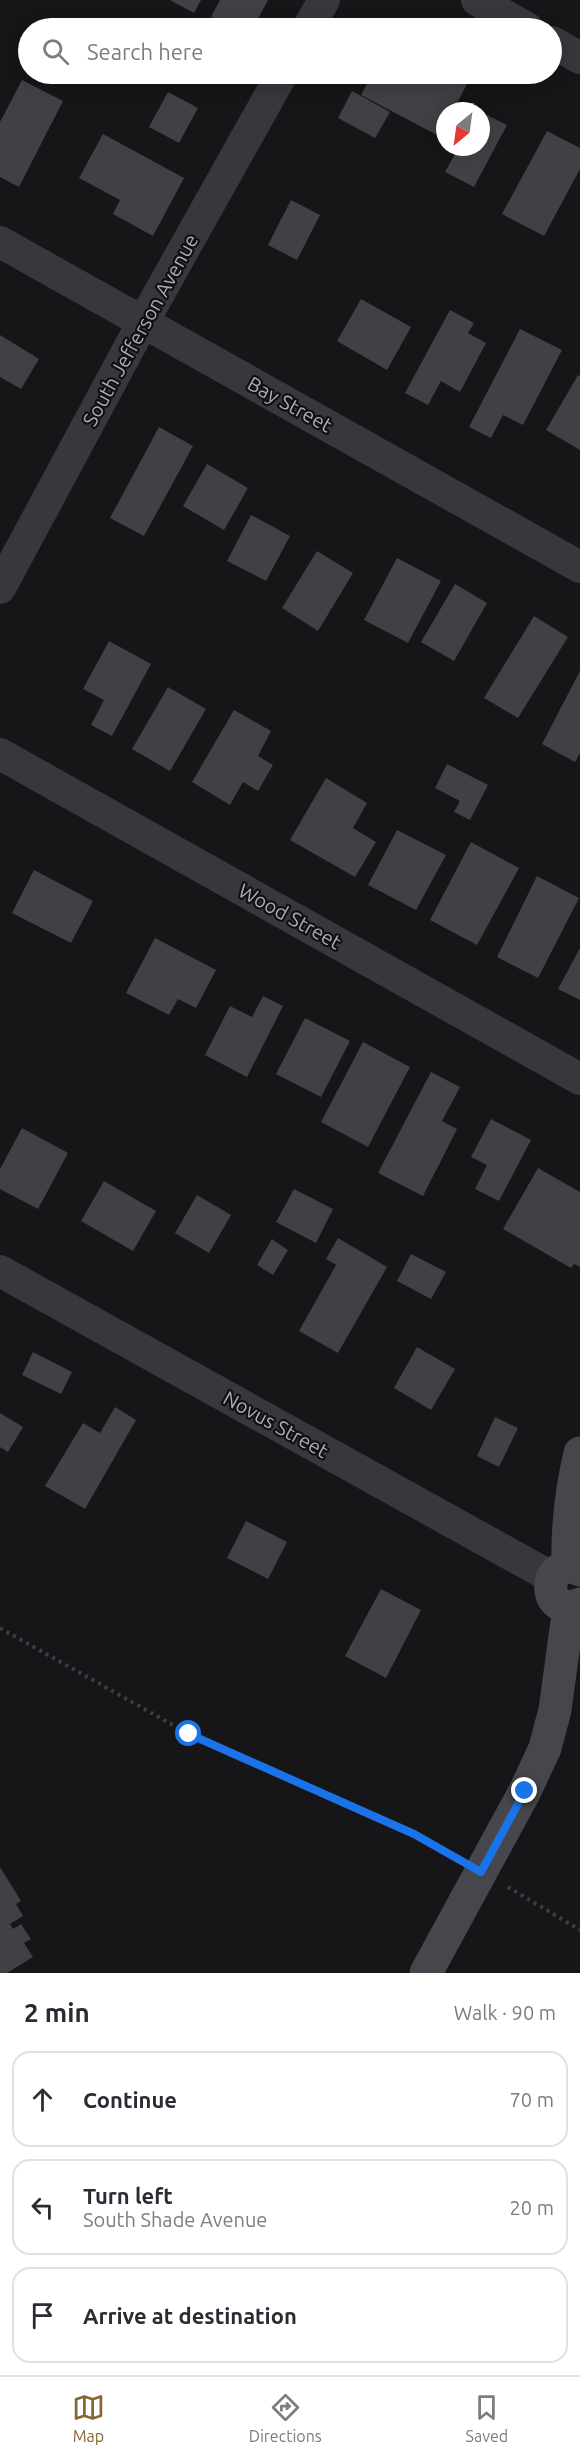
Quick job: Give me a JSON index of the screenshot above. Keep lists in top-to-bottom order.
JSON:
{
  "streets": {
    "street": [
      "South Jefferson Avenue",
      "Bay Street",
      "Wood Street",
      "Novus Street"
    ]
  },
  "crossings": [
    ["South Jefferson Avenue", "Bay Street"]
  ],
  "north": "bottom left",
  "page": {
    "search": "Search here",
    "heading": ["2 min", "Walk · 90 m"],
    "list": [
      ["Continue", "70 m"],
      ["Turn left", "South Shade Avenue", "20 m"],
      "Arrive at destination"
    ],
    "nav": ["Map", "Directions", "Saved"]
  }
}
